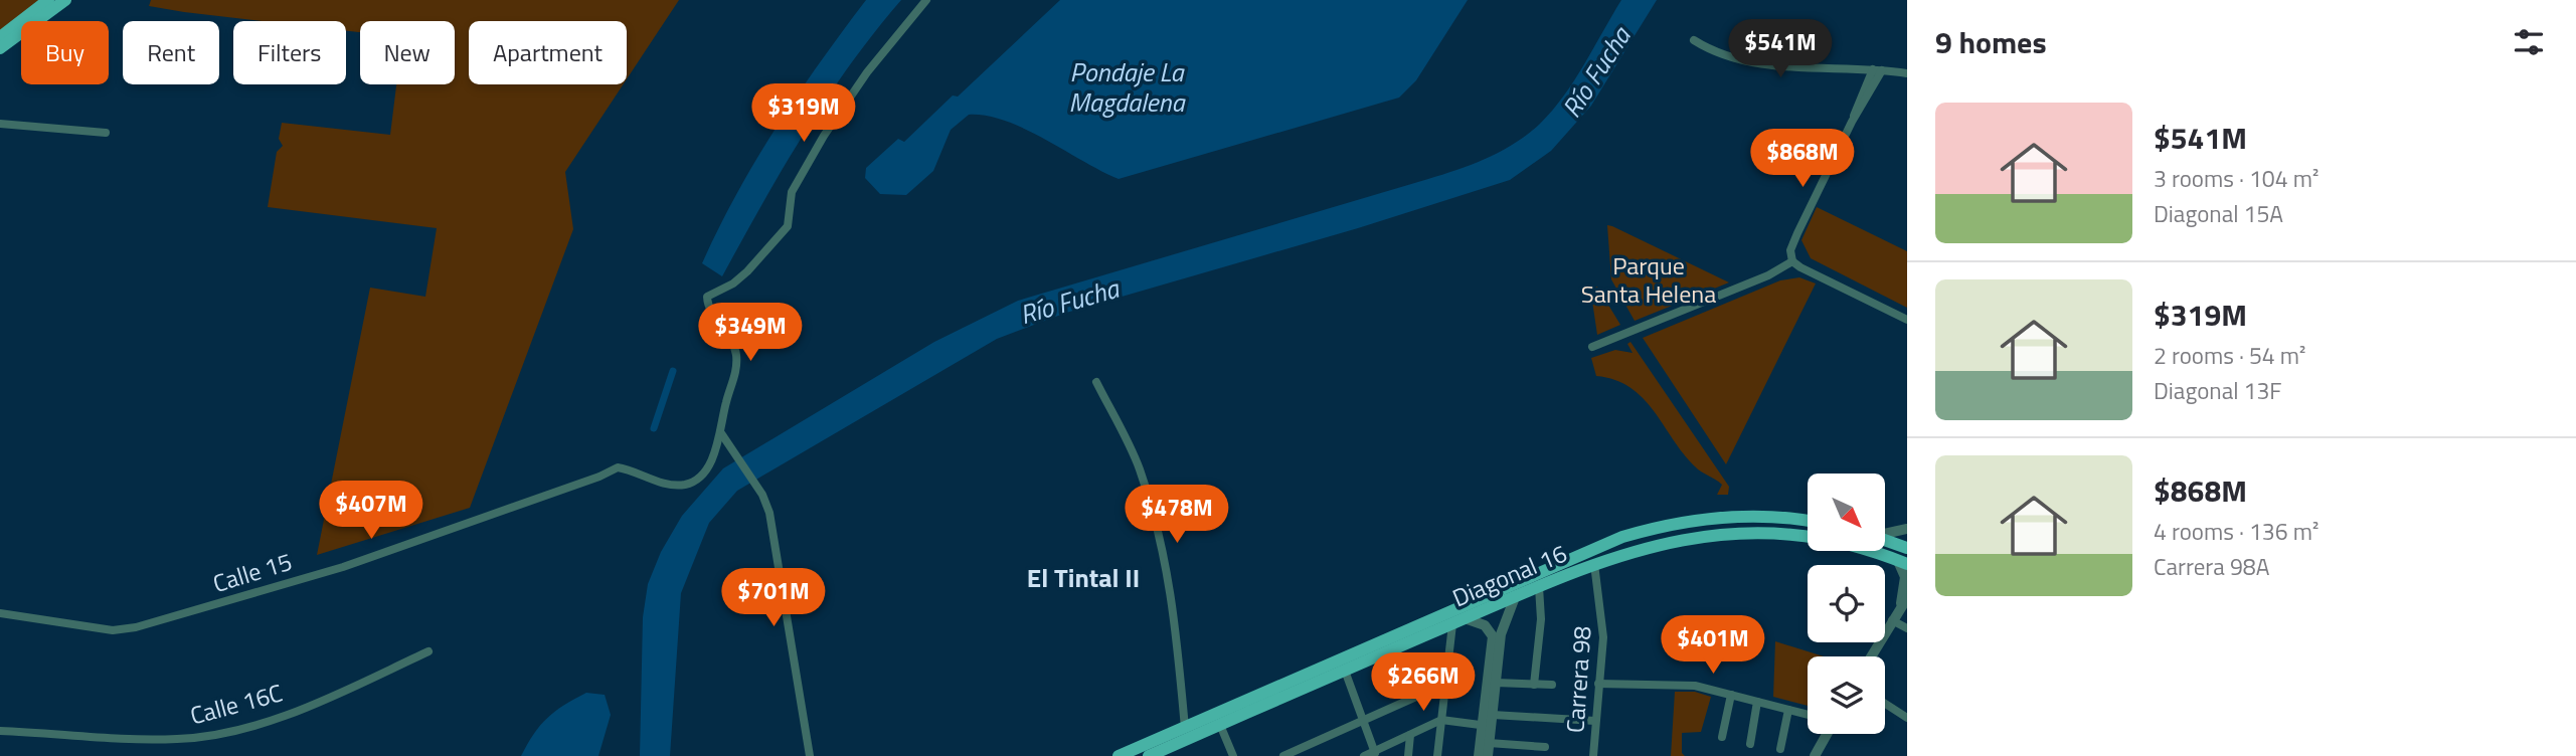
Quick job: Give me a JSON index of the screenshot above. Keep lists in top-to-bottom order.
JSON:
{
  "streets": {
    "main road": ["Diagonal 16"],
    "street": ["Calle 15", "Carrera 98", "Calle 16C"]
  },
  "crossings": [
    ["Diagonal 16", "Carrera 98"]
  ],
  "districts": ["El Tintal II"],
  "water": ["Pondaje La Magdalena", "Río Fucha"],
  "parks": ["Parque Santa Helena"],
  "north": "bottom right",
  "page": {
    "heading": "9 homes",
    "price": [
      "$541M",
      "$319M",
      "$868M",
      "$349M",
      "$407M",
      "$478M",
      "$701M",
      "$401M",
      "$266M"
    ],
    "chip": [
      "Buy",
      "Rent",
      "Filters",
      "New",
      "Apartment"
    ],
    "list": [
      {
        "name": "$541M",
        "note": "3 rooms · 104 m² · Diagonal 15A"
      },
      {
        "name": "$319M",
        "note": "2 rooms · 54 m² · Diagonal 13F"
      },
      {
        "name": "$868M",
        "note": "4 rooms · 136 m² · Carrera 98A"
      }
    ]
  }
}
